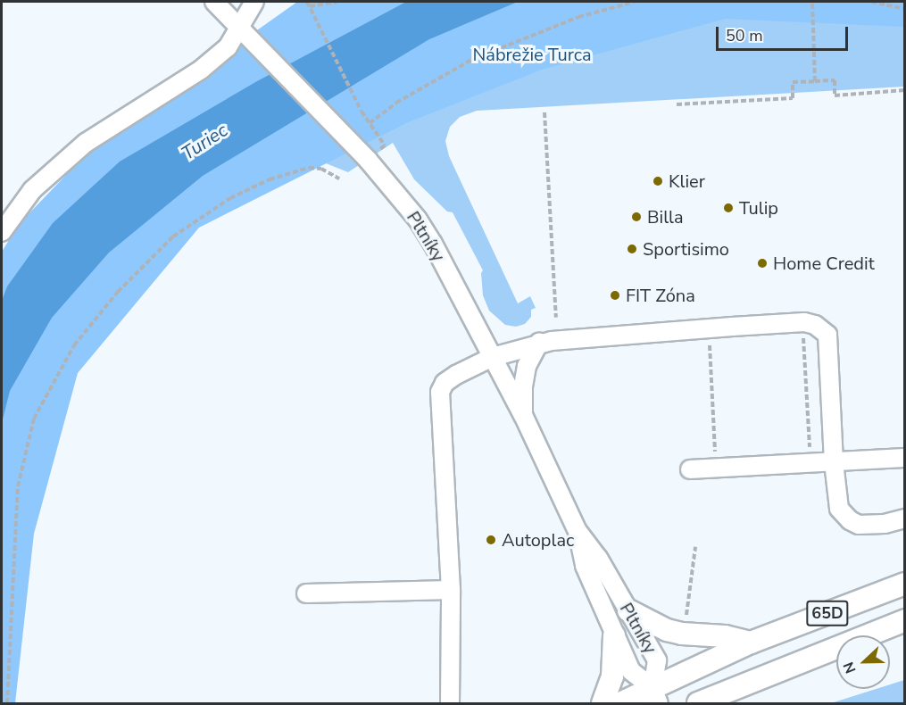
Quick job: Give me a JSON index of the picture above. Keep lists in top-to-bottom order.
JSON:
{
  "streets": {
    "main road": ["65D"],
    "street": ["Pltníky"]
  },
  "crossings": [
    ["Pltníky", "65D"]
  ],
  "water": ["Turiec"],
  "parks": ["Nábrežie Turca"],
  "places": [
    "Klier",
    "Tulip",
    "Billa",
    "Sportisimo",
    "Home Credit",
    "FIT Zóna",
    "Autoplac"
  ],
  "scale_bar": "50 m",
  "north": "left"
}
